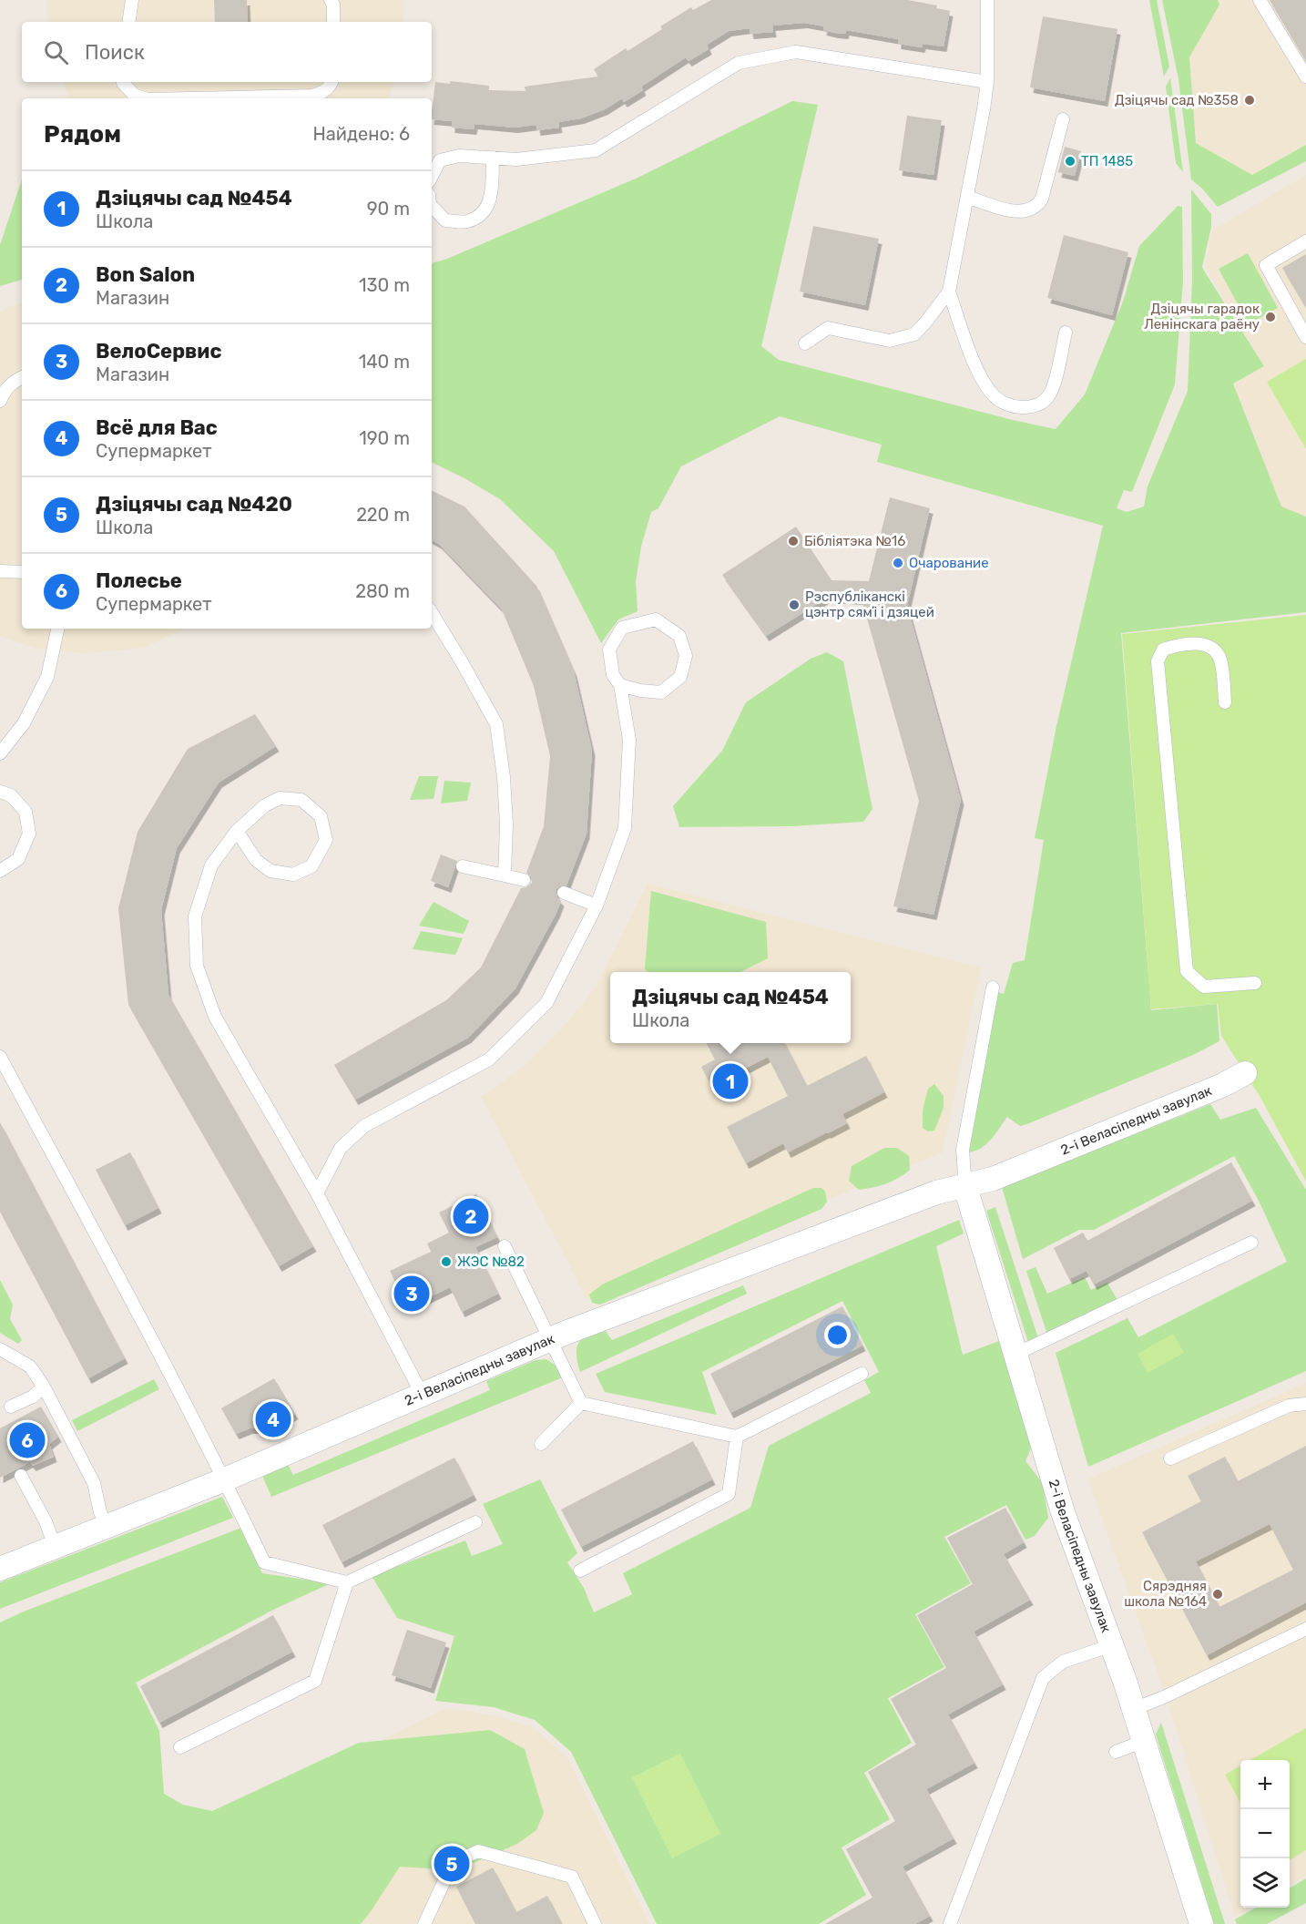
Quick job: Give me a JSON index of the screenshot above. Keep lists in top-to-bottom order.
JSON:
{
  "streets": {
    "street": ["2-і Веласіпедны завулак"]
  },
  "places": [
    "Дзіцячы сад №358",
    "ТП 1485",
    "Дзіцячы гарадок Ленінскага раёну",
    "Бібліятэка №16",
    "Очарование",
    "Рэспубліканскі цэнтр сямʼі і дзяцей",
    "ЖЭС №82",
    "Сярэдняя школа №164"
  ],
  "page": {
    "search": "Поиск",
    "heading": ["Рядом", "Найдено: 6"],
    "list": [
      {
        "mark": "1",
        "name": "Дзіцячы сад №454",
        "note": "Школа",
        "value": "90 m"
      },
      {
        "mark": "2",
        "name": "Bon Salon",
        "note": "Магазин",
        "value": "130 m"
      },
      {
        "mark": "3",
        "name": "ВелоСервис",
        "note": "Магазин",
        "value": "140 m"
      },
      {
        "mark": "4",
        "name": "Всё для Вас",
        "note": "Супермаркет",
        "value": "190 m"
      },
      {
        "mark": "5",
        "name": "Дзіцячы сад №420",
        "note": "Школа",
        "value": "220 m"
      },
      {
        "mark": "6",
        "name": "Полесье",
        "note": "Супермаркет",
        "value": "280 m"
      }
    ],
    "popup": ["Дзіцячы сад №454", "Школа"],
    "pins": [
      "1",
      "2",
      "3",
      "4",
      "6",
      "5"
    ],
    "map_buttons": ["+", "−"]
  }
}
